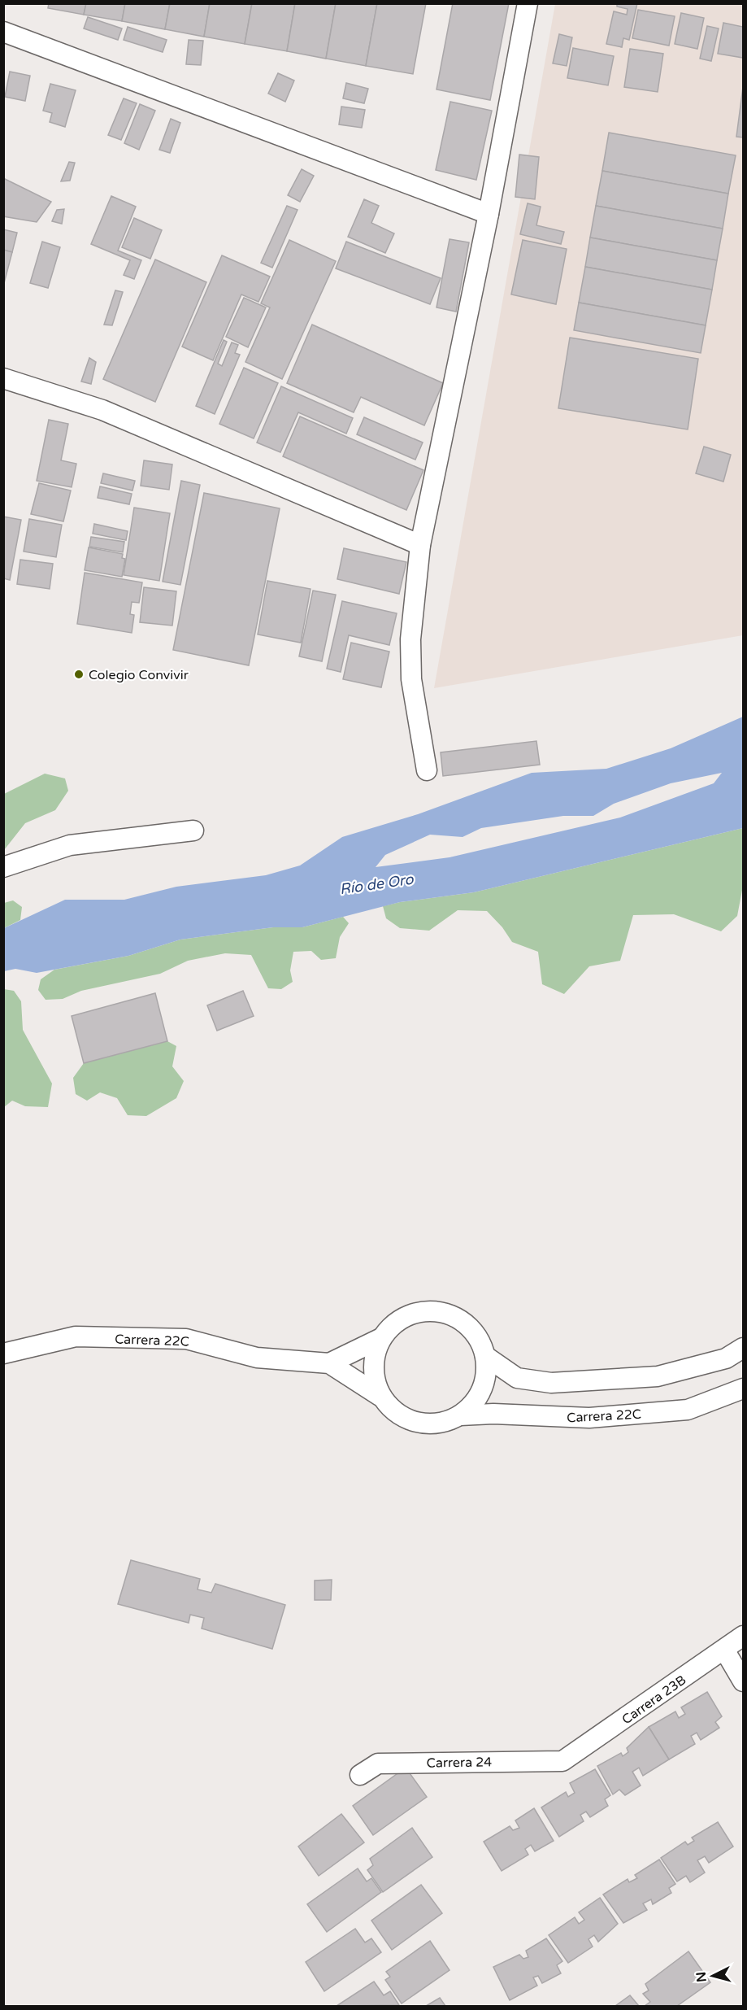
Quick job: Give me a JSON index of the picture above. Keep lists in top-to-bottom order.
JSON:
{
  "streets": {
    "street": ["Carrera 22C", "Carrera 23B", "Carrera 24"]
  },
  "crossings": [
    ["Carrera 23B", "Carrera 24"]
  ],
  "water": ["Río de Oro"],
  "places": ["Colegio Convivir"],
  "north": "left"
}
